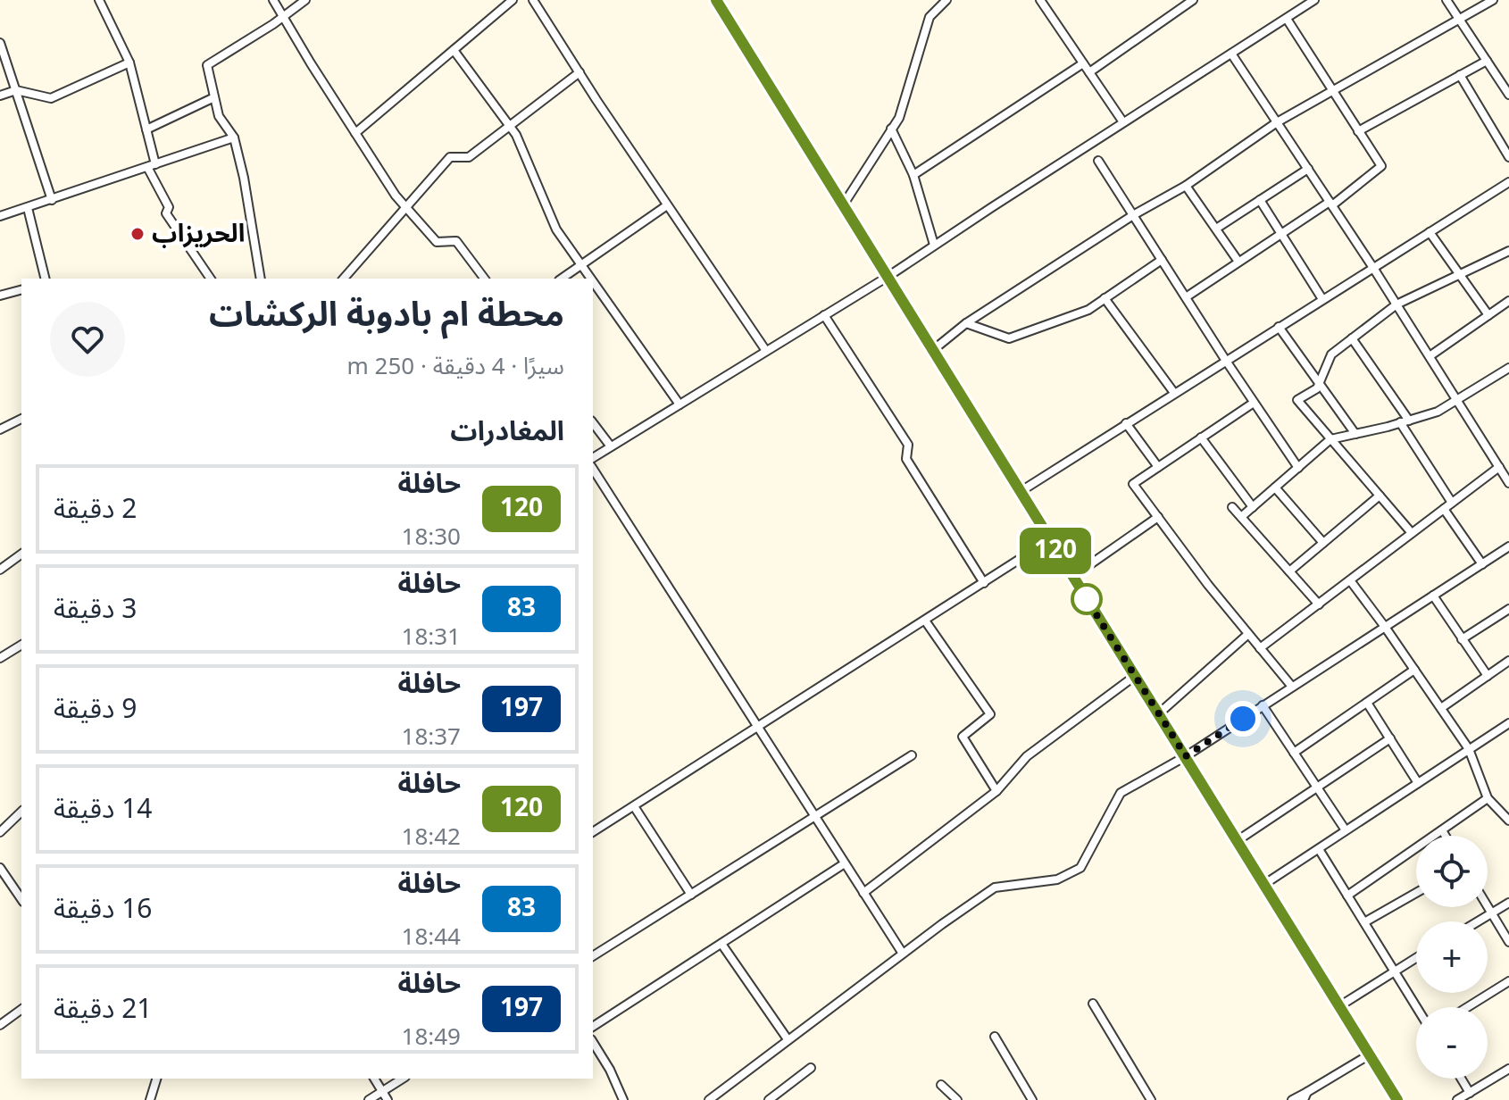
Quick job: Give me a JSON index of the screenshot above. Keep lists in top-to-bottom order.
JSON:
{
  "places": ["الحريزاب"],
  "lines": ["bus line 120"],
  "page": {
    "on_map": "120",
    "heading": [
      ["محطة ام بادوبة الركشات", "سيرًا · 4 دقيقة · 250 m"],
      "المغادرات"
    ],
    "list": [
      {
        "mark": "120",
        "name": "حافلة",
        "note": "18:30",
        "value": "2 دقيقة"
      },
      {
        "mark": "83",
        "name": "حافلة",
        "note": "18:31",
        "value": "3 دقيقة"
      },
      {
        "mark": "197",
        "name": "حافلة",
        "note": "18:37",
        "value": "9 دقيقة"
      },
      {
        "mark": "120",
        "name": "حافلة",
        "note": "18:42",
        "value": "14 دقيقة"
      },
      {
        "mark": "83",
        "name": "حافلة",
        "note": "18:44",
        "value": "16 دقيقة"
      },
      {
        "mark": "197",
        "name": "حافلة",
        "note": "18:49",
        "value": "21 دقيقة"
      }
    ],
    "map_buttons": ["+", "−"]
  }
}
